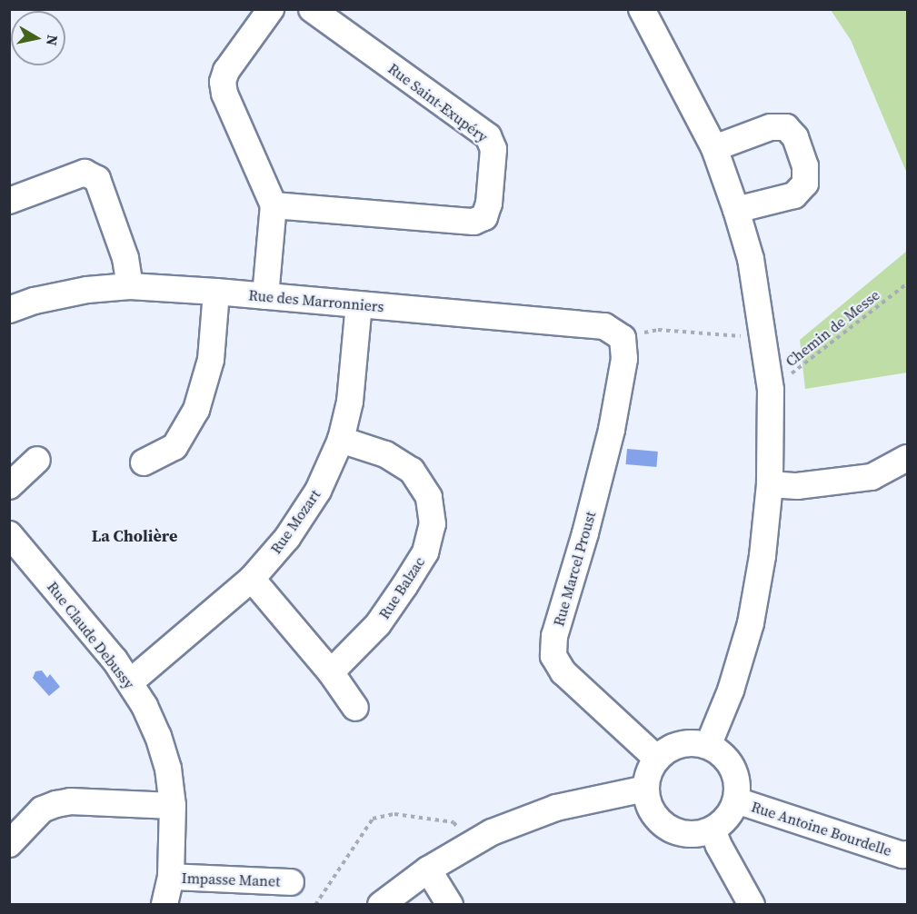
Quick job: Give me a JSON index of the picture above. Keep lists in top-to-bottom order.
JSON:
{
  "streets": {
    "street": [
      "Rue Saint-Exupéry",
      "Rue des Marronniers",
      "Rue Mozart",
      "Rue Marcel Proust",
      "Rue Balzac",
      "Rue Claude Debussy",
      "Rue Antoine Bourdelle",
      "Impasse Manet"
    ],
    "path": ["Chemin de Messe"]
  },
  "crossings": [
    ["Rue des Marronniers", "Rue Mozart"],
    ["Rue des Marronniers", "Rue Marcel Proust"],
    ["Rue Mozart", "Rue Balzac"],
    ["Rue Mozart", "Rue Claude Debussy"],
    ["Rue Marcel Proust", "Rue Antoine Bourdelle"],
    ["Rue Claude Debussy", "Impasse Manet"]
  ],
  "districts": ["La Cholière"],
  "north": "right"
}
